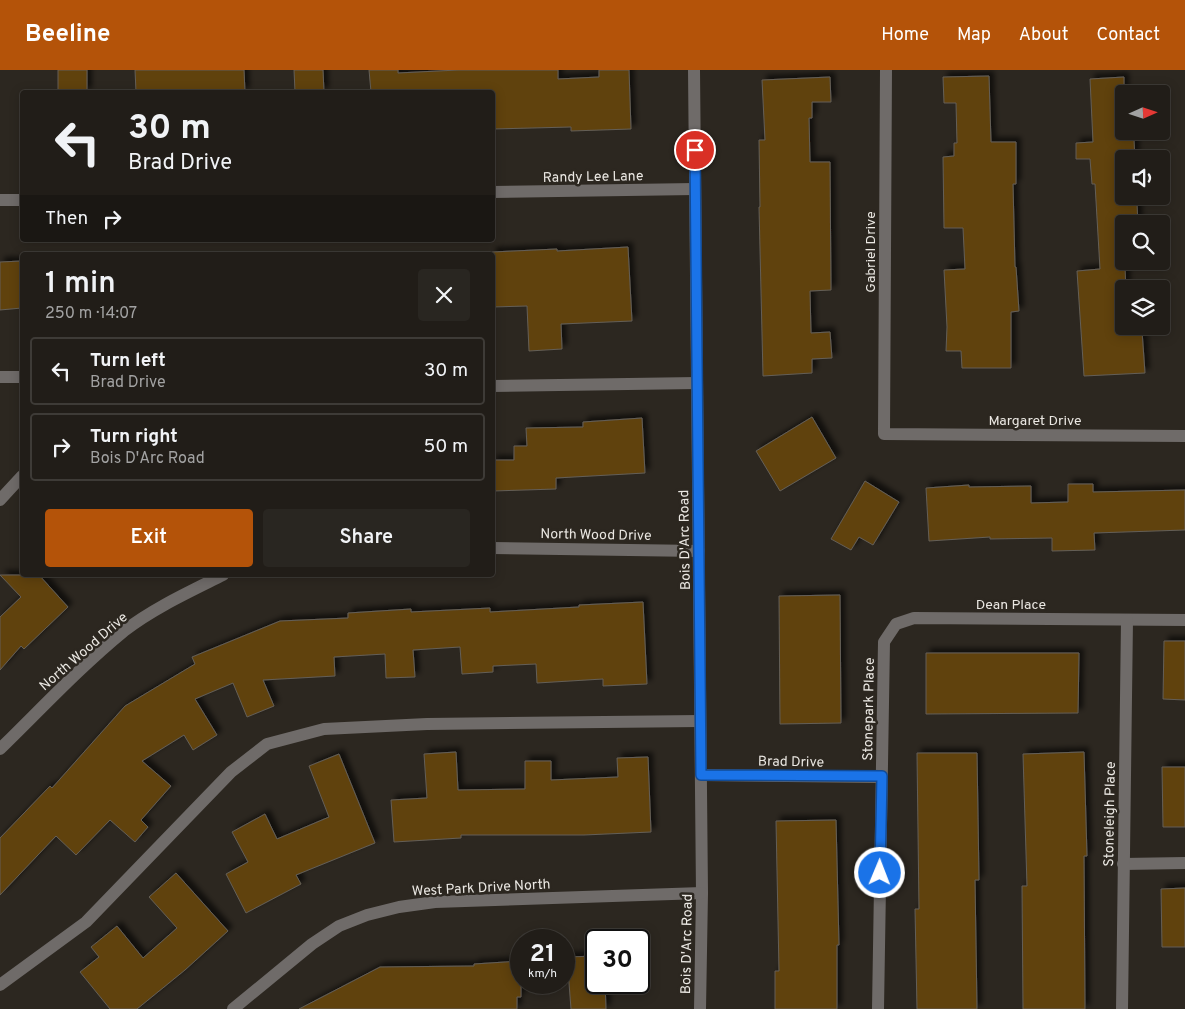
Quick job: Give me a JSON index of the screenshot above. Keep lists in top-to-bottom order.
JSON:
{
  "streets": {
    "street": [
      "Randy Lee Lane",
      "Gabriel Drive",
      "Margaret Drive",
      "North Wood Drive",
      "Bois D'Arc Road",
      "Dean Place",
      "Stonepark Place",
      "Brad Drive",
      "Stoneleigh Place",
      "West Park Drive North"
    ]
  },
  "crossings": [
    ["Randy Lee Lane", "Bois D'Arc Road"],
    ["Gabriel Drive", "Margaret Drive"],
    ["North Wood Drive", "Bois D'Arc Road"],
    ["Bois D'Arc Road", "Brad Drive"],
    ["Bois D'Arc Road", "West Park Drive North"],
    ["Dean Place", "Stonepark Place"],
    ["Dean Place", "Stoneleigh Place"],
    ["Stonepark Place", "Brad Drive"]
  ],
  "north": "right",
  "page": {
    "header": "Beeline",
    "nav": [
      "Home",
      "Map",
      "About",
      "Contact"
    ],
    "turn": ["30 m", "Brad Drive"],
    "then": "Then",
    "heading": ["1 min", "250 m · 14:07"],
    "list": [
      {
        "name": "Turn left",
        "note": "Brad Drive",
        "value": "30 m"
      },
      {
        "name": "Turn right",
        "note": "Bois D'Arc Road",
        "value": "50 m"
      }
    ],
    "buttons": ["Exit", "Share"],
    "speed": "21 km/h",
    "limit": "30"
  }
}
